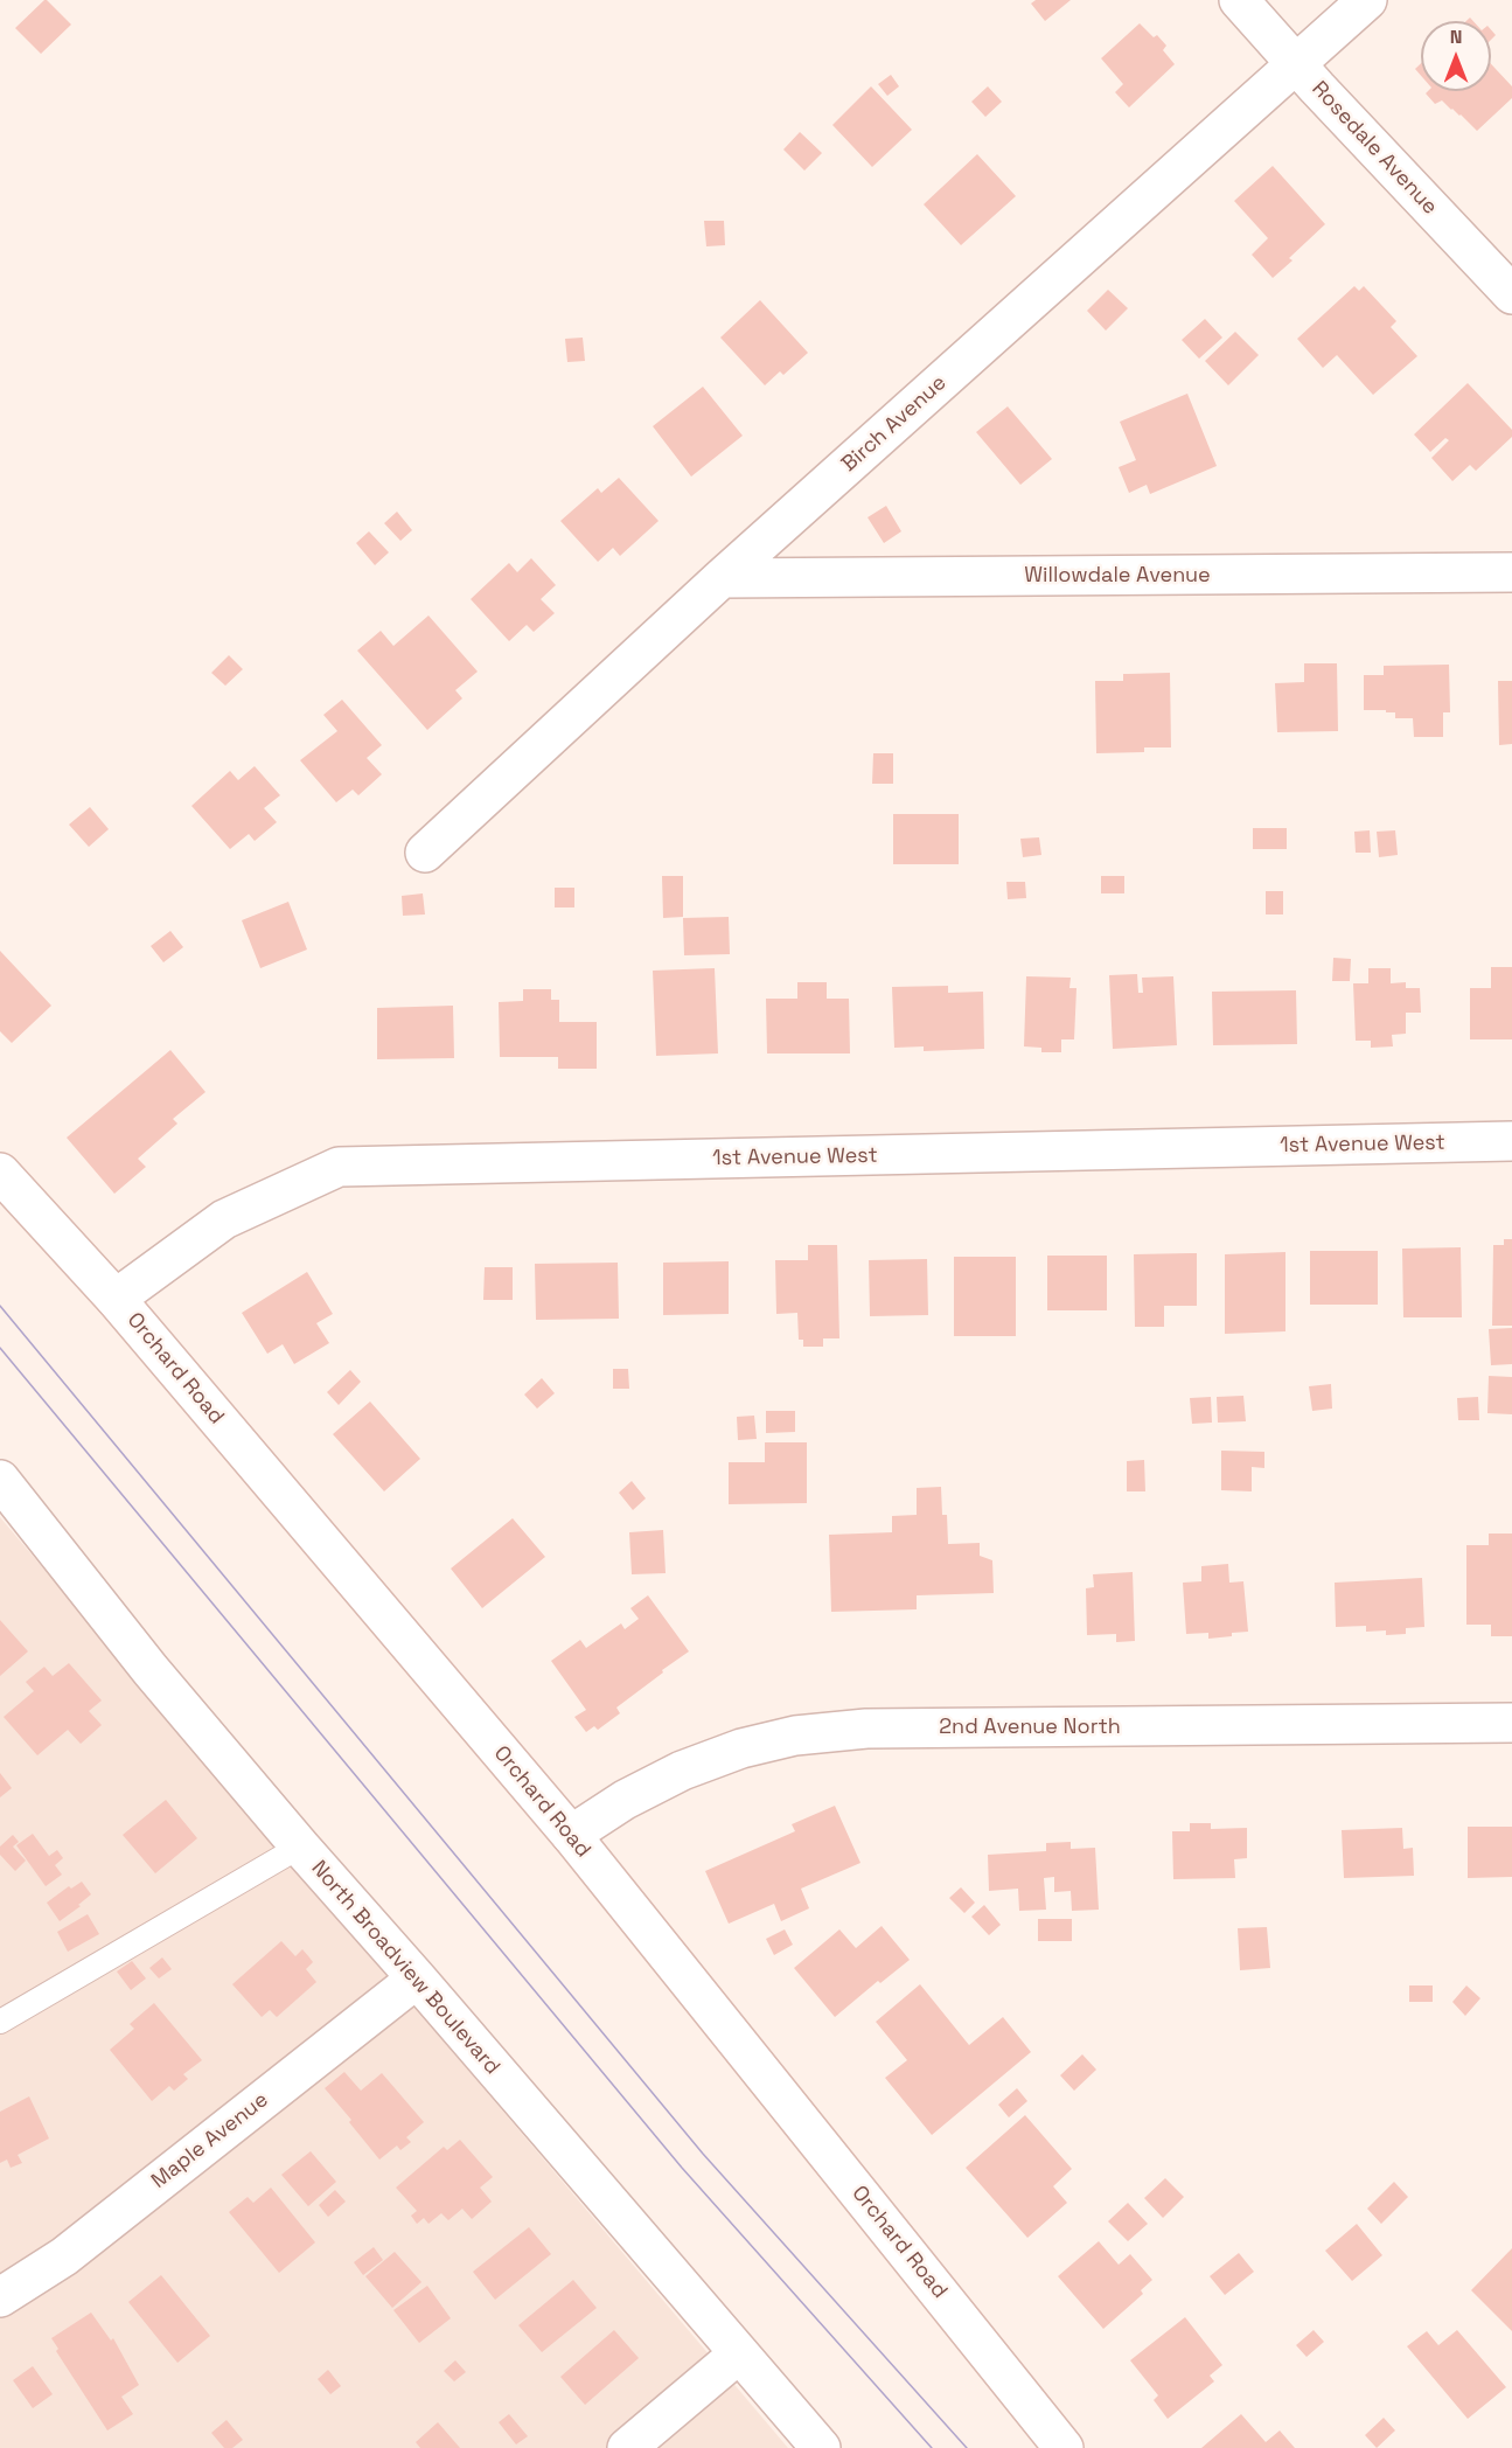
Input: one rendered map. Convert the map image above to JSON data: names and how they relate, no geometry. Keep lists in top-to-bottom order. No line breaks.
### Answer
{"streets":{"street":["Rosedale Avenue","Birch Avenue","Willowdale Avenue","1st Avenue West","Orchard Road","2nd Avenue North","North Broadview Boulevard","Maple Avenue"]},"crossings":[["Rosedale Avenue","Birch Avenue"],["Birch Avenue","Willowdale Avenue"],["1st Avenue West","Orchard Road"],["Orchard Road","2nd Avenue North"],["North Broadview Boulevard","Maple Avenue"]],"north":"top"}
